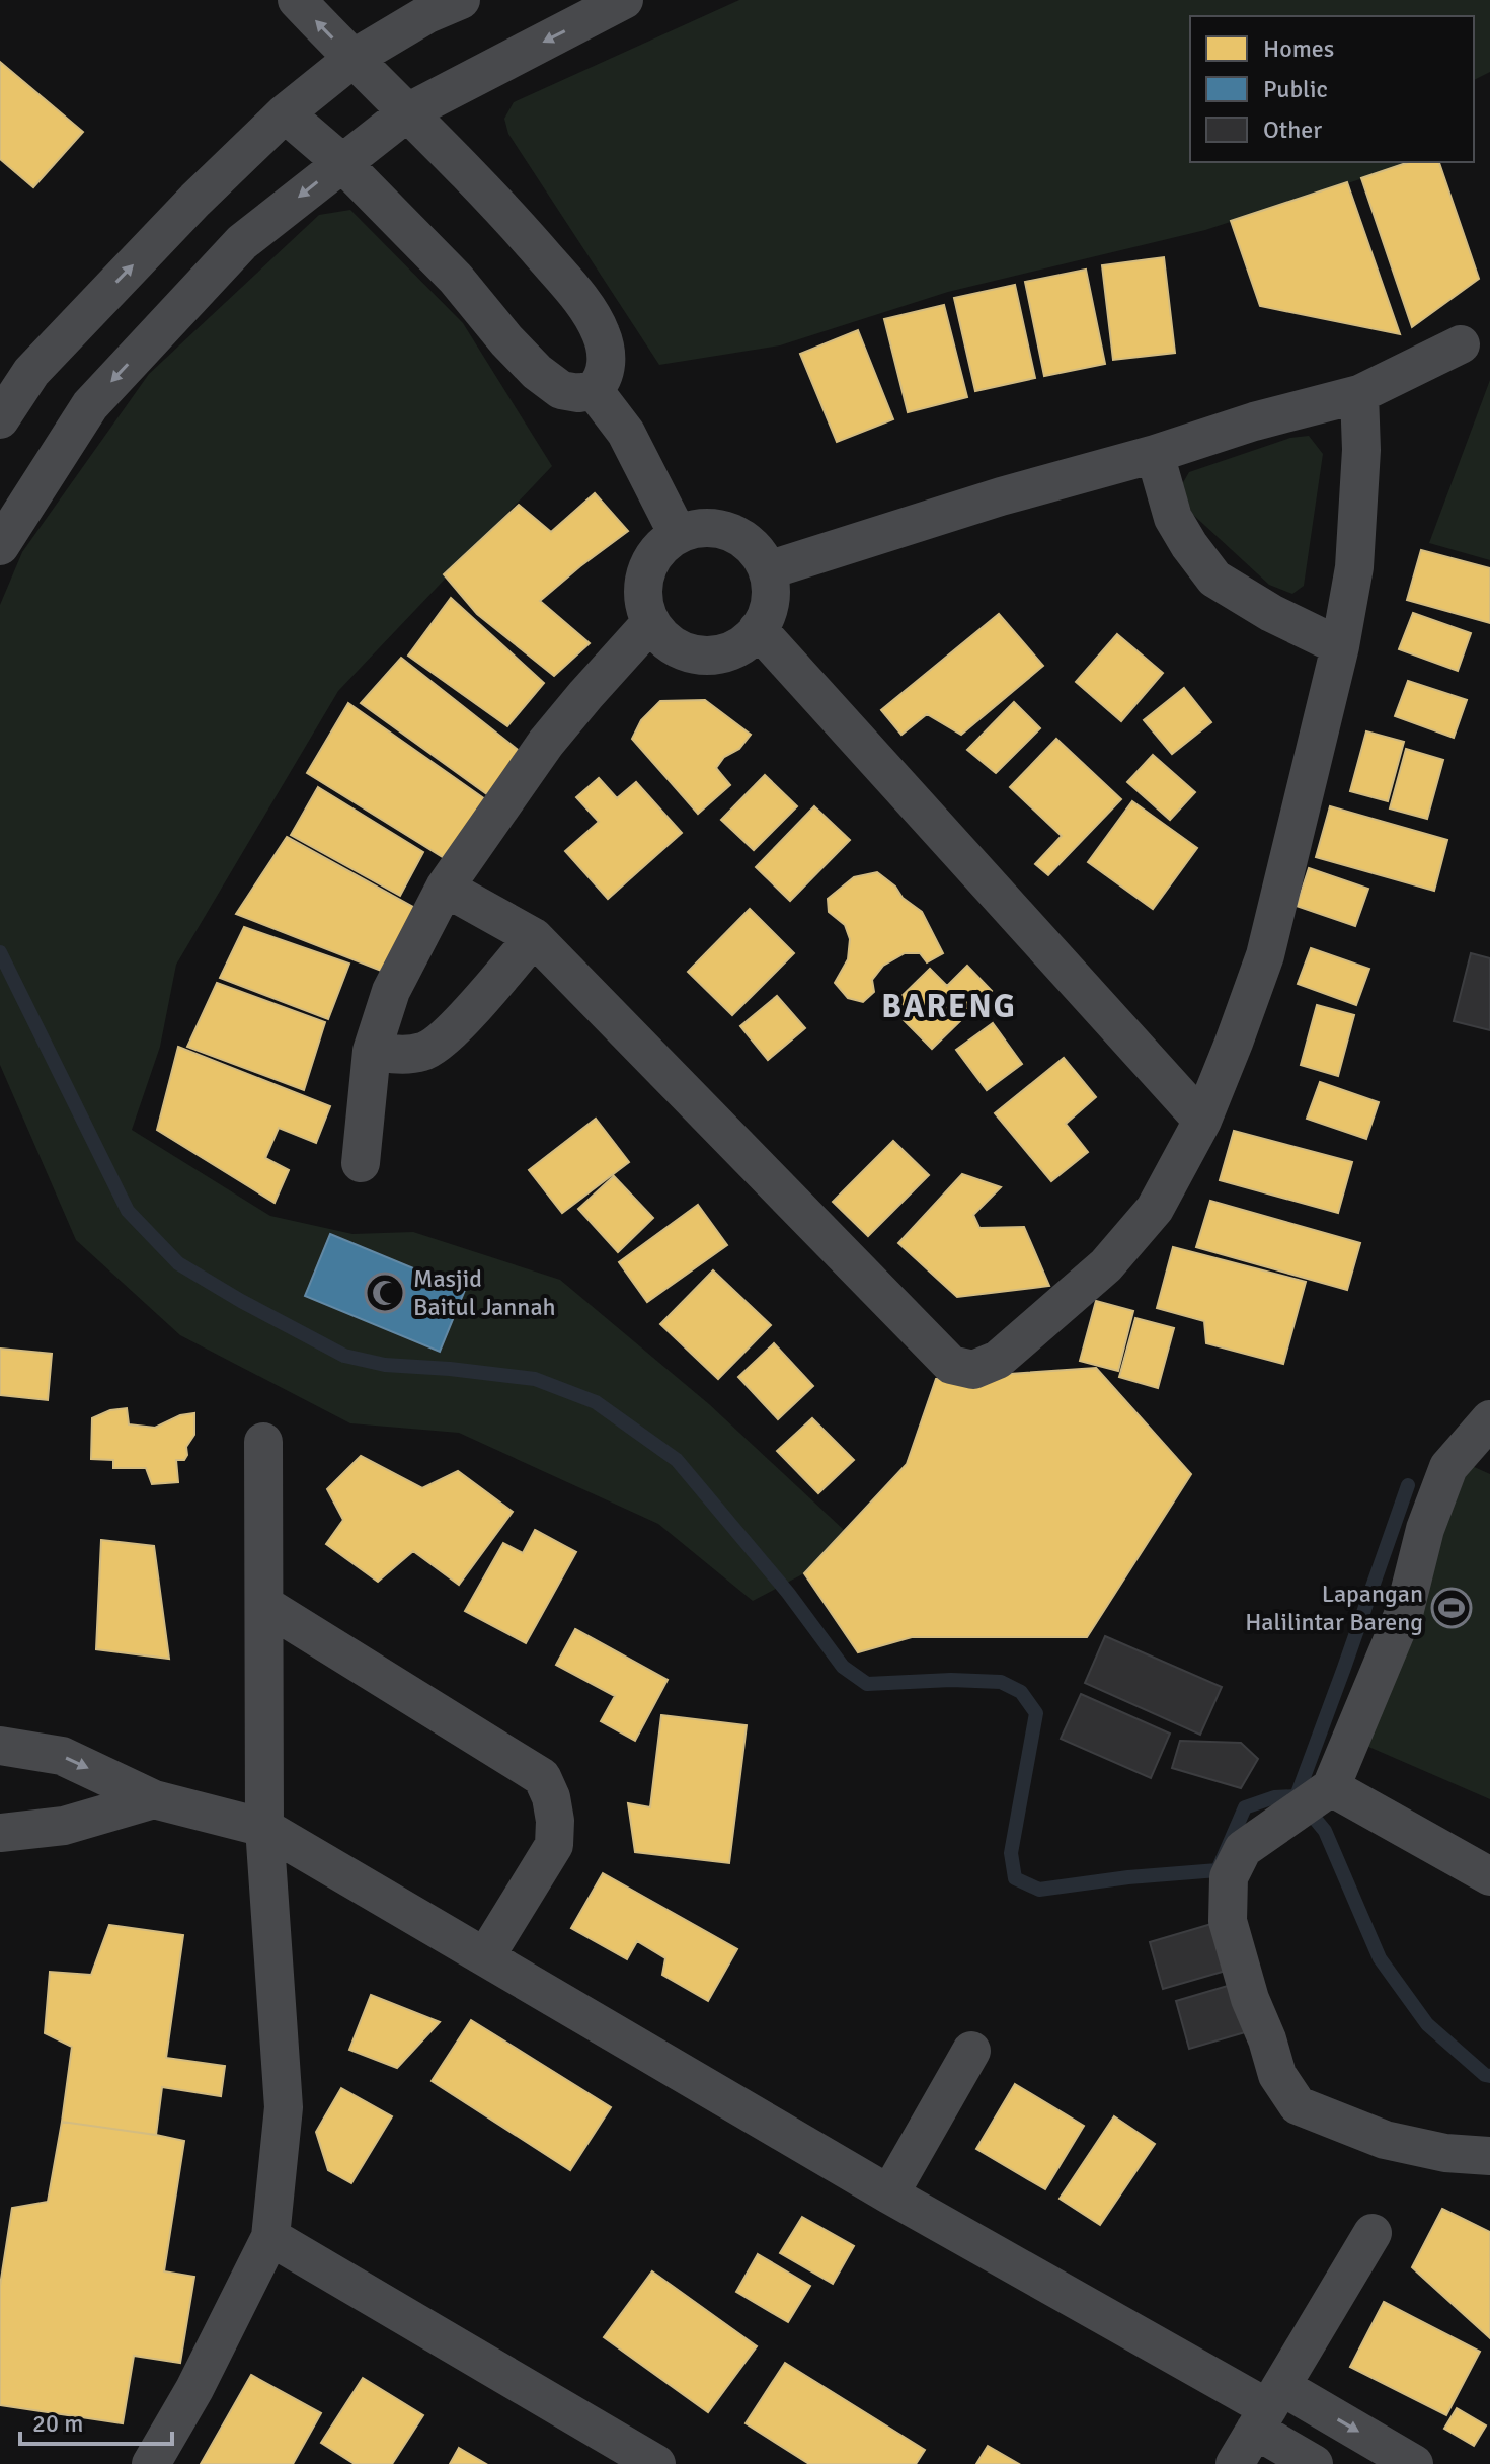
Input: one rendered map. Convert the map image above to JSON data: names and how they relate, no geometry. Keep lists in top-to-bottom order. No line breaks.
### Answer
{"districts":["BARENG"],"places":{"mosque":["Masjid Baitul Jannah"],"sports":["Lapangan Halilintar Bareng"]},"legend":["Homes","Public","Other"],"scale_bar":"20 m"}
